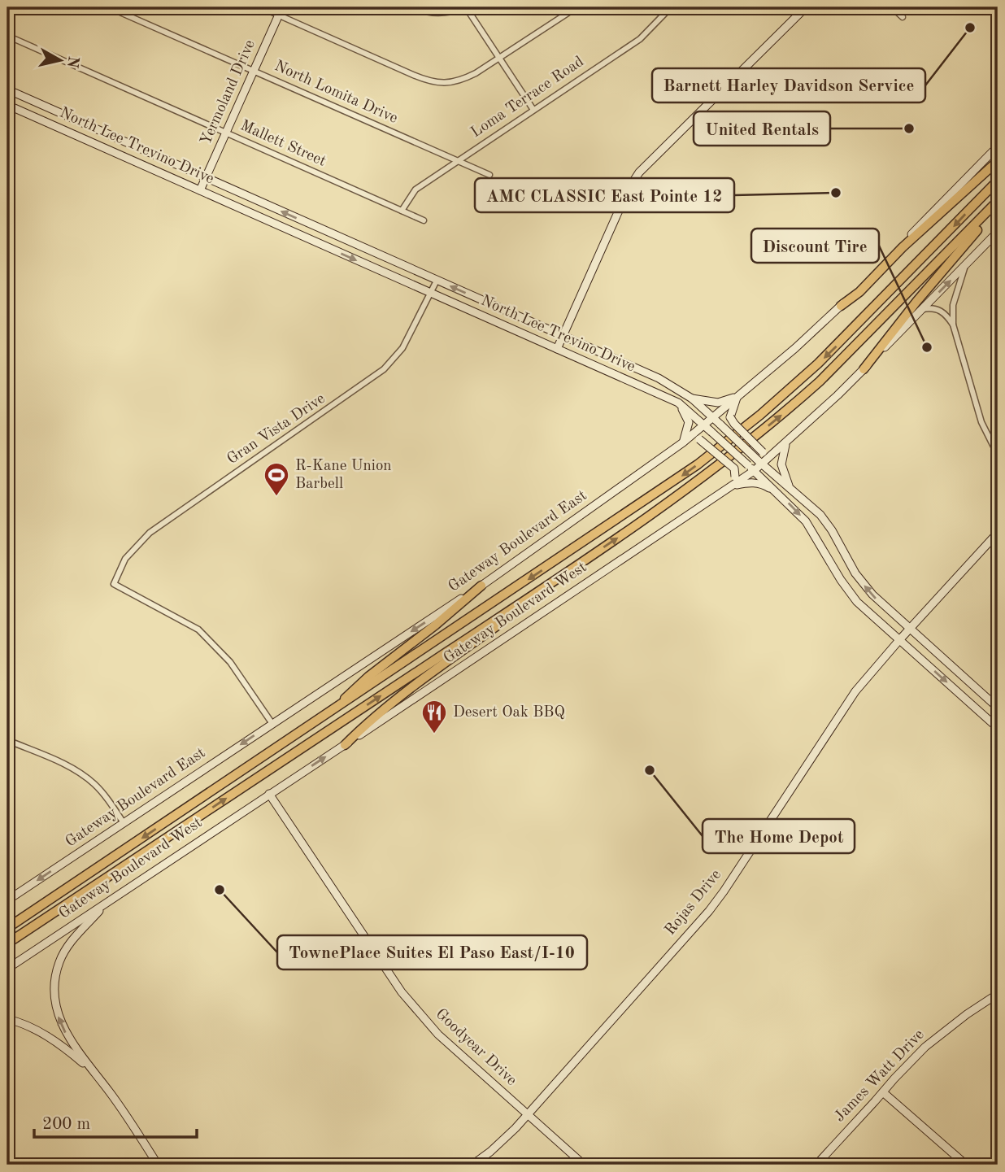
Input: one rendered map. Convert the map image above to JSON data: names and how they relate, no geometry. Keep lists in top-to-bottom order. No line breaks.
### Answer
{"streets":{"main road":["Yermoland Drive","North Lee Trevino Drive","Gateway Boulevard East","Gateway Boulevard West","Rojas Drive","Goodyear Drive","James Watt Drive"],"street":["North Lomita Drive","Loma Terrace Road","Mallett Street","Gran Vista Drive"]},"crossings":[["Yermoland Drive","North Lomita Drive"],["Yermoland Drive","Mallett Street"],["Yermoland Drive","North Lee Trevino Drive"],["North Lomita Drive","Loma Terrace Road"],["Loma Terrace Road","Mallett Street"],["North Lee Trevino Drive","Gran Vista Drive"],["North Lee Trevino Drive","Gateway Boulevard East"],["North Lee Trevino Drive","Gateway Boulevard West"],["North Lee Trevino Drive","Rojas Drive"],["Gran Vista Drive","Gateway Boulevard East"],["Gateway Boulevard West","Goodyear Drive"],["Rojas Drive","Goodyear Drive"]],"one_way":["Gateway Boulevard East"],"places":{"other":["Barnett Harley Davidson Service","United Rentals","AMC CLASSIC East Pointe 12","Discount Tire","The Home Depot","TownePlace Suites El Paso East/I-10"],"sports":["R-Kane Union Barbell"],"restaurant":["Desert Oak BBQ"]},"scale_bar":"200 m","north":"right"}
